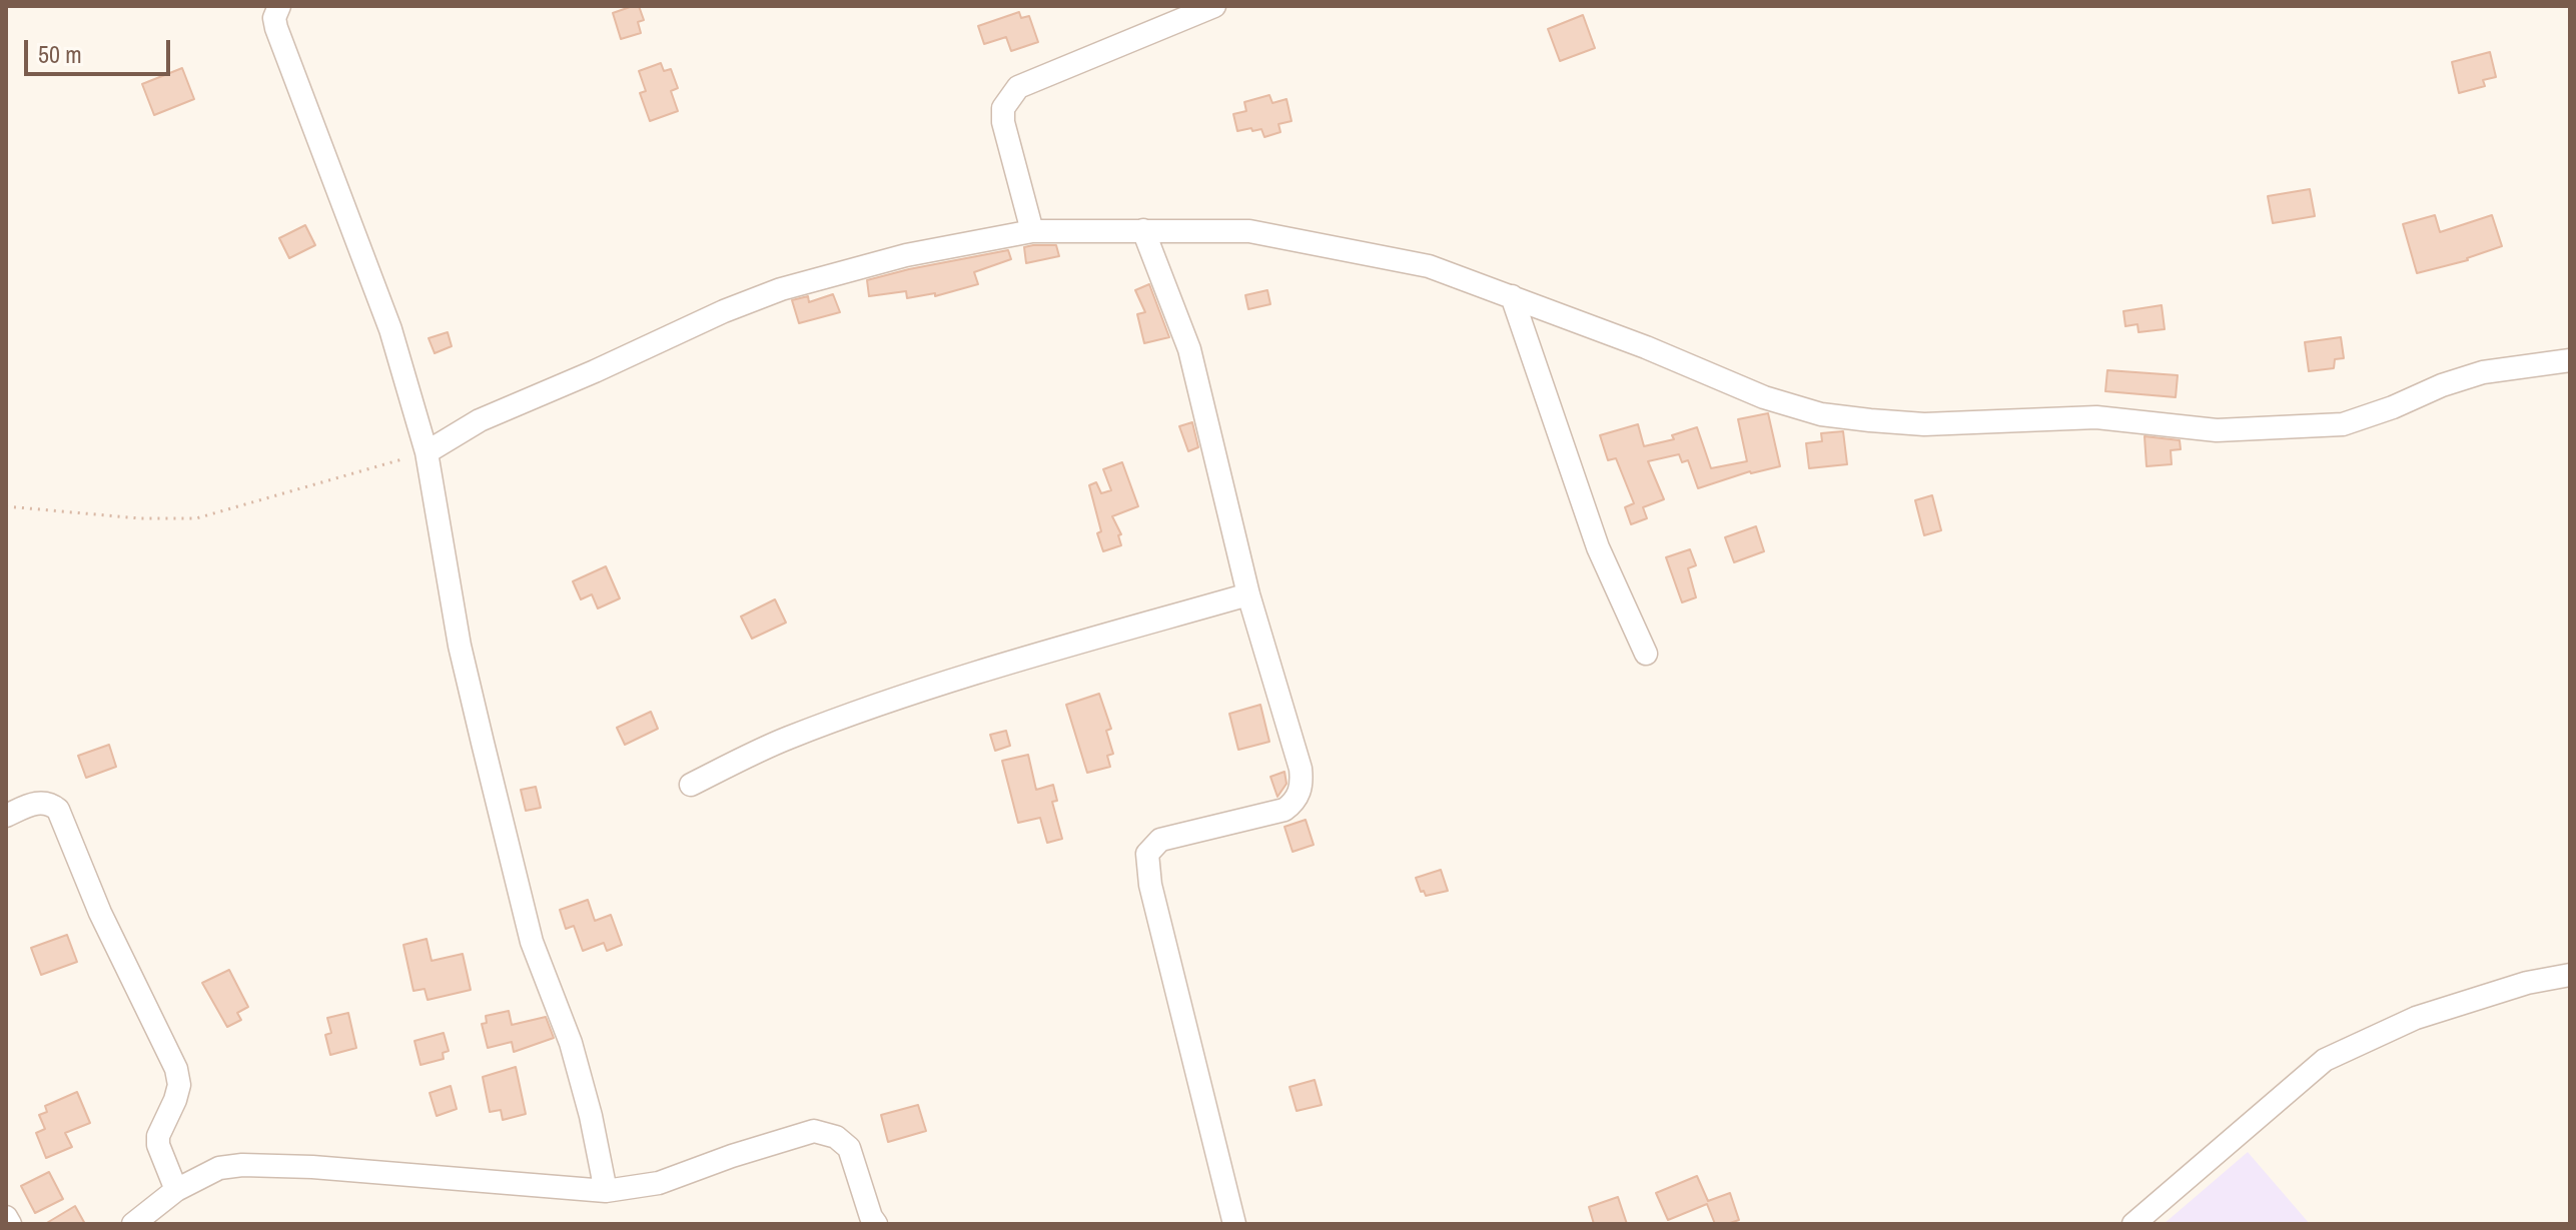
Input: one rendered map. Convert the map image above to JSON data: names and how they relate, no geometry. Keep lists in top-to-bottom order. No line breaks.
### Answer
{"scale_bar":"50 m"}
